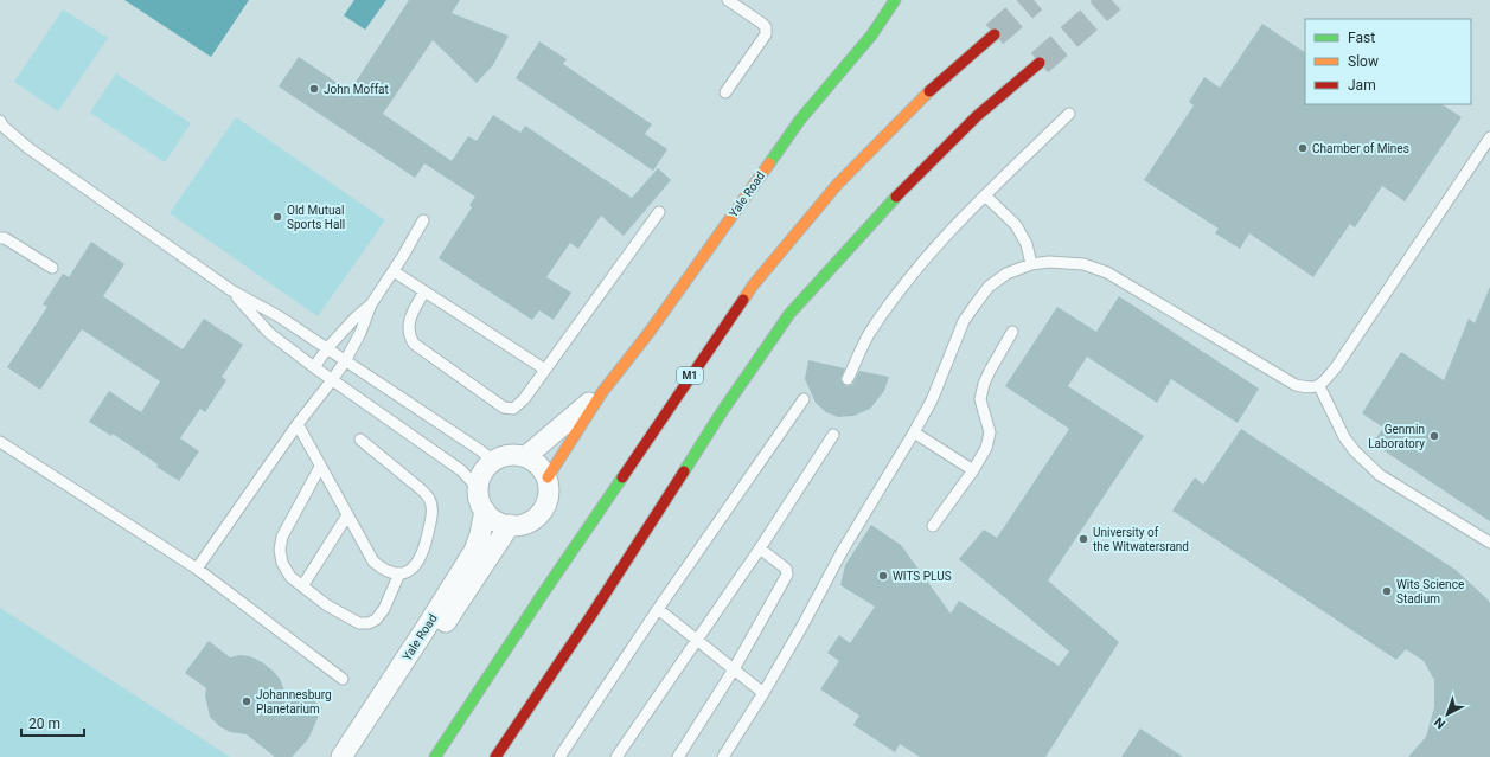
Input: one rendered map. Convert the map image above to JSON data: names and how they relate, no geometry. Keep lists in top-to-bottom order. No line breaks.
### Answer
{"streets":{"main road":["Yale Road","M1"]},"places":["John Moffat","Chamber of Mines","Old Mutual Sports Hall","Genmin Laboratory","University of the Witwatersrand","WITS PLUS","Wits Science Stadium","Johannesburg Planetarium"],"legend":["Fast","Slow","Jam"],"scale_bar":"20 m","north":"bottom left"}
